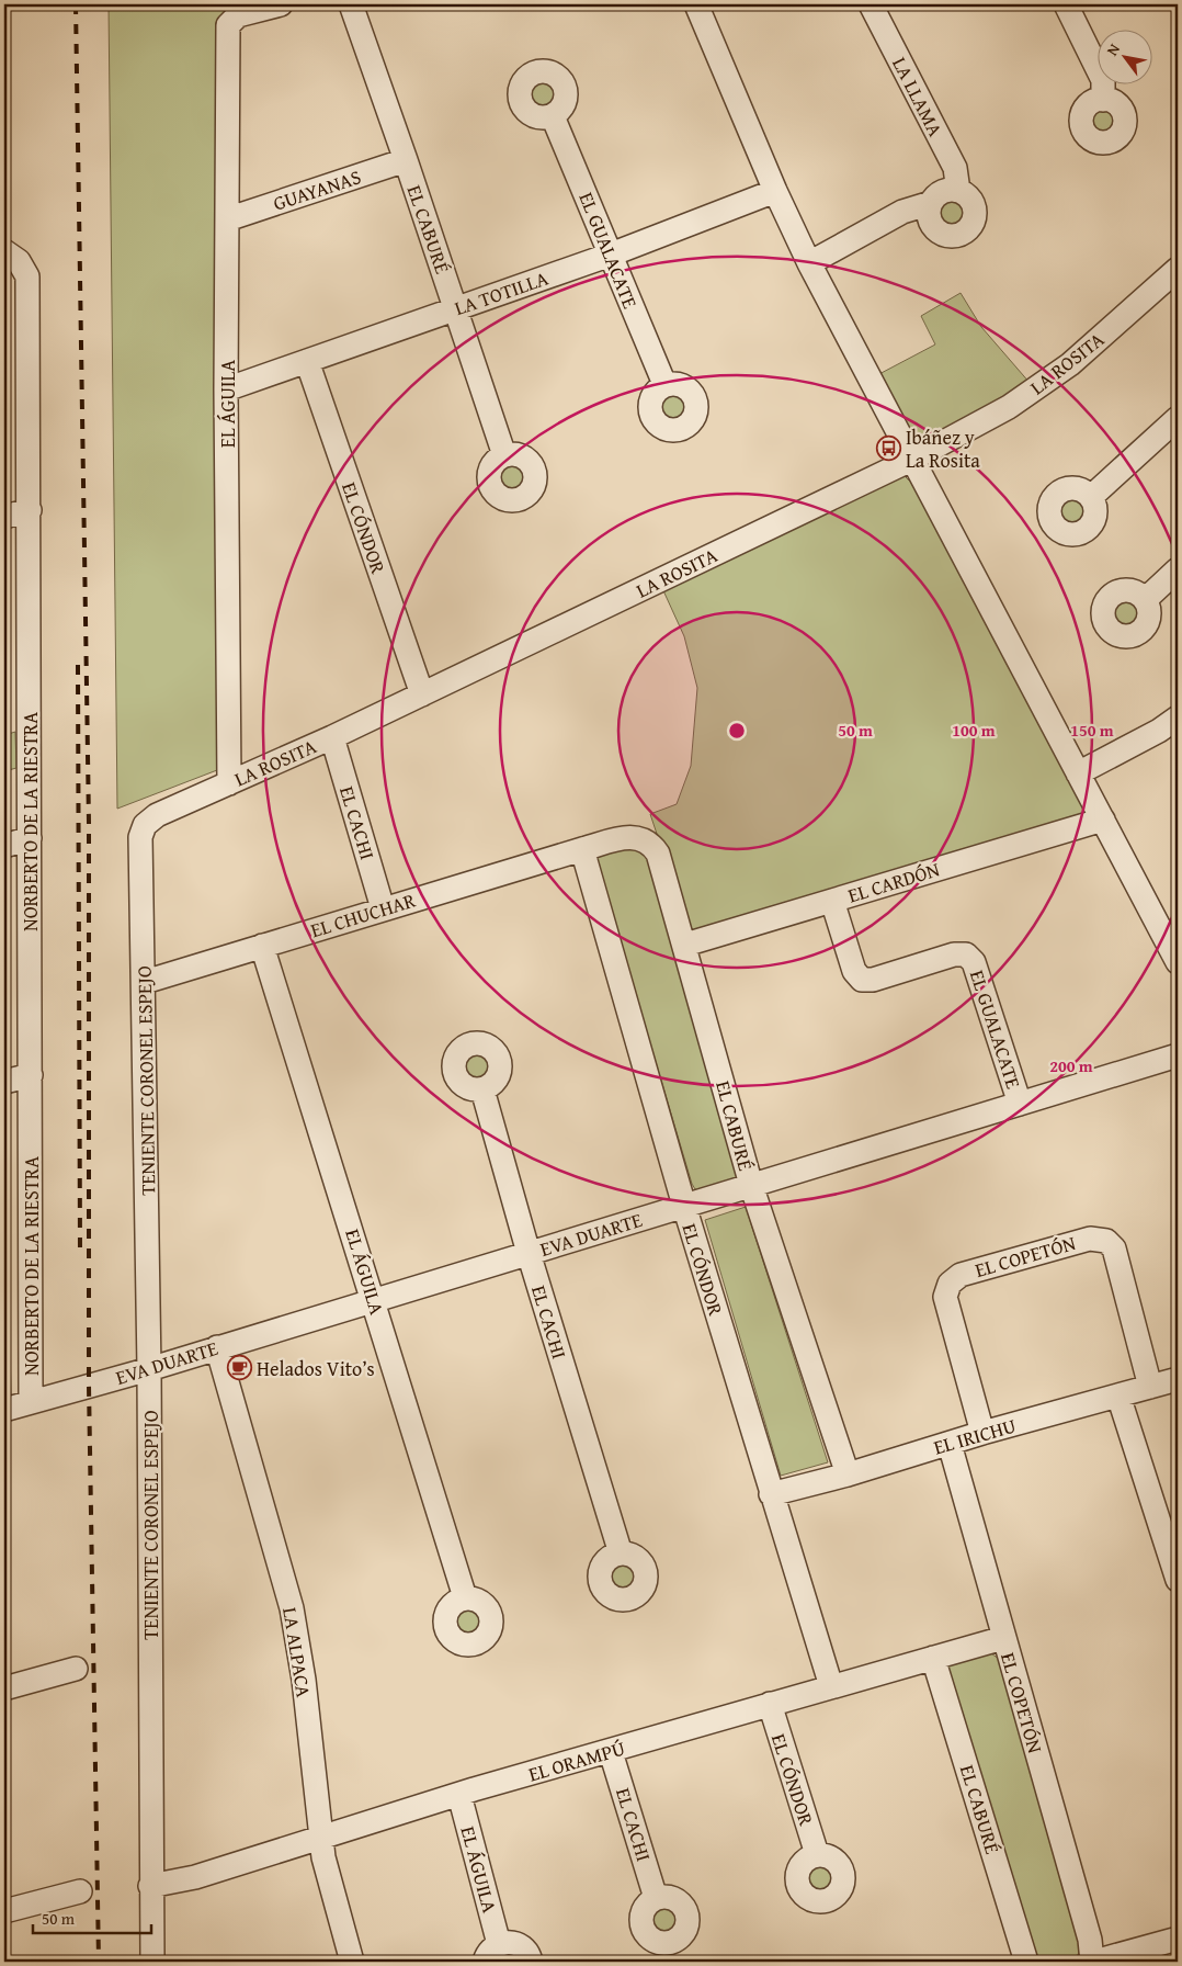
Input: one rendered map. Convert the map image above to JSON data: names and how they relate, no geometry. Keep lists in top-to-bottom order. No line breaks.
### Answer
{"streets":{"street":["LA LLAMA","GUAYANAS","EL CABURÉ","EL GUALACATE","LA TOTILLA","LA ROSITA","EL ÁGUILA","EL CÓNDOR","NORBERTO DE LA RIESTRA","EL CACHI","EL CARDÓN","EL CHUCHAR","TENIENTE CORONEL ESPEJO","EVA DUARTE","EL COPETÓN","EL IRICHU","LA ALPACA","EL ORAMPÚ"]},"crossings":[["GUAYANAS","EL CABURÉ"],["GUAYANAS","EL ÁGUILA"],["EL CABURÉ","LA TOTILLA"],["EL CABURÉ","EL CÓNDOR"],["EL CABURÉ","EL CARDÓN"],["EL CABURÉ","EL CHUCHAR"],["EL CABURÉ","EVA DUARTE"],["EL CABURÉ","EL IRICHU"],["EL CABURÉ","EL ORAMPÚ"],["EL GUALACATE","LA TOTILLA"],["EL GUALACATE","EL CARDÓN"],["EL GUALACATE","EVA DUARTE"],["LA TOTILLA","EL ÁGUILA"],["LA TOTILLA","EL CÓNDOR"],["LA ROSITA","EL ÁGUILA"],["LA ROSITA","EL CÓNDOR"],["LA ROSITA","EL CACHI"],["LA ROSITA","TENIENTE CORONEL ESPEJO"],["EL ÁGUILA","EL CHUCHAR"],["EL ÁGUILA","EVA DUARTE"],["EL ÁGUILA","EL ORAMPÚ"],["EL CÓNDOR","EL CHUCHAR"],["EL CÓNDOR","EVA DUARTE"],["EL CÓNDOR","EL IRICHU"],["EL CÓNDOR","EL ORAMPÚ"],["NORBERTO DE LA RIESTRA","EVA DUARTE"],["EL CACHI","EL CHUCHAR"],["EL CACHI","EVA DUARTE"],["EL CACHI","EL ORAMPÚ"],["EL CHUCHAR","TENIENTE CORONEL ESPEJO"],["TENIENTE CORONEL ESPEJO","EVA DUARTE"],["TENIENTE CORONEL ESPEJO","EL ORAMPÚ"],["EVA DUARTE","LA ALPACA"],["EL COPETÓN","EL IRICHU"],["EL COPETÓN","EL ORAMPÚ"],["LA ALPACA","EL ORAMPÚ"]],"places":{"bus stop":["Ibáñez y La Rosita"],"cafe":["Helados Vito’s"]},"scale_bar":"50 m","north":"top left","rings":["50 m","100 m","150 m","200 m"]}
